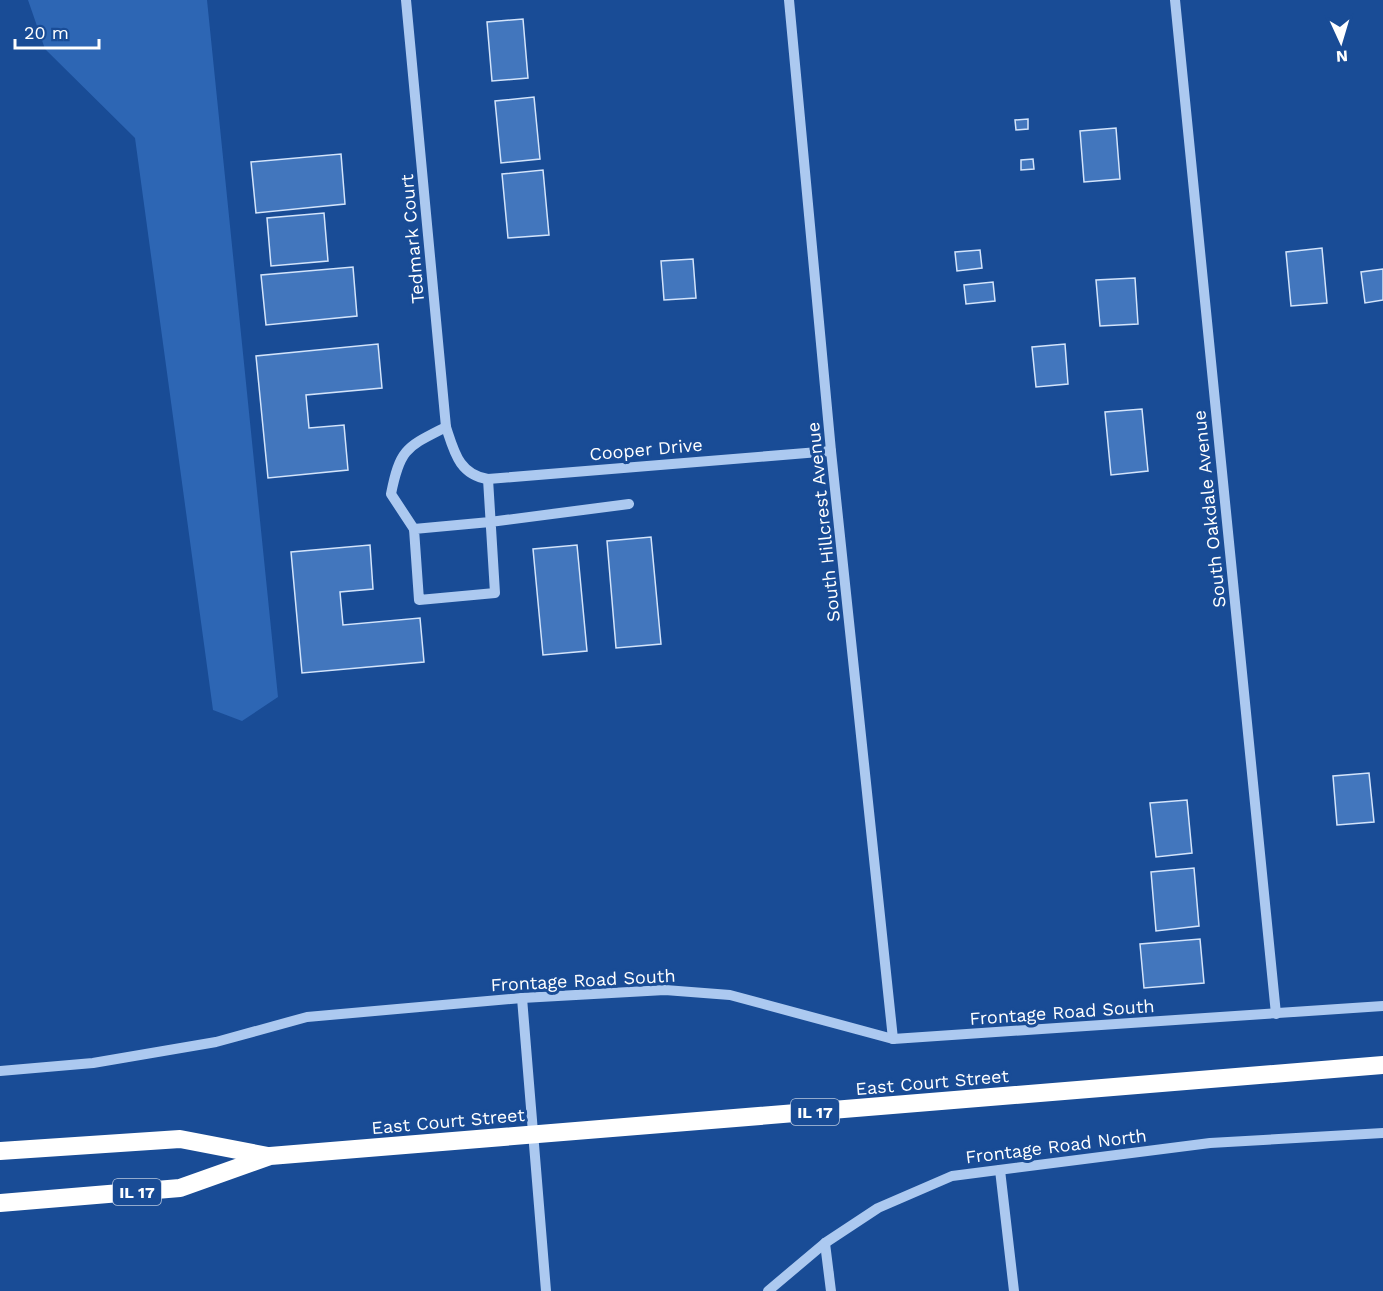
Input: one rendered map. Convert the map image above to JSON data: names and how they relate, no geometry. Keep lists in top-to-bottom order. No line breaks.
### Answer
{"streets":{"highway":["East Court Street","IL 17"],"street":["Tedmark Court","Cooper Drive","South Oakdale Avenue","South Hillcrest Avenue","Frontage Road South","Frontage Road North"]},"crossings":[["Tedmark Court","Cooper Drive"],["Cooper Drive","South Hillcrest Avenue"],["South Oakdale Avenue","Frontage Road South"],["South Hillcrest Avenue","Frontage Road South"],["East Court Street","IL 17"]],"scale_bar":"20 m","north":"bottom"}
